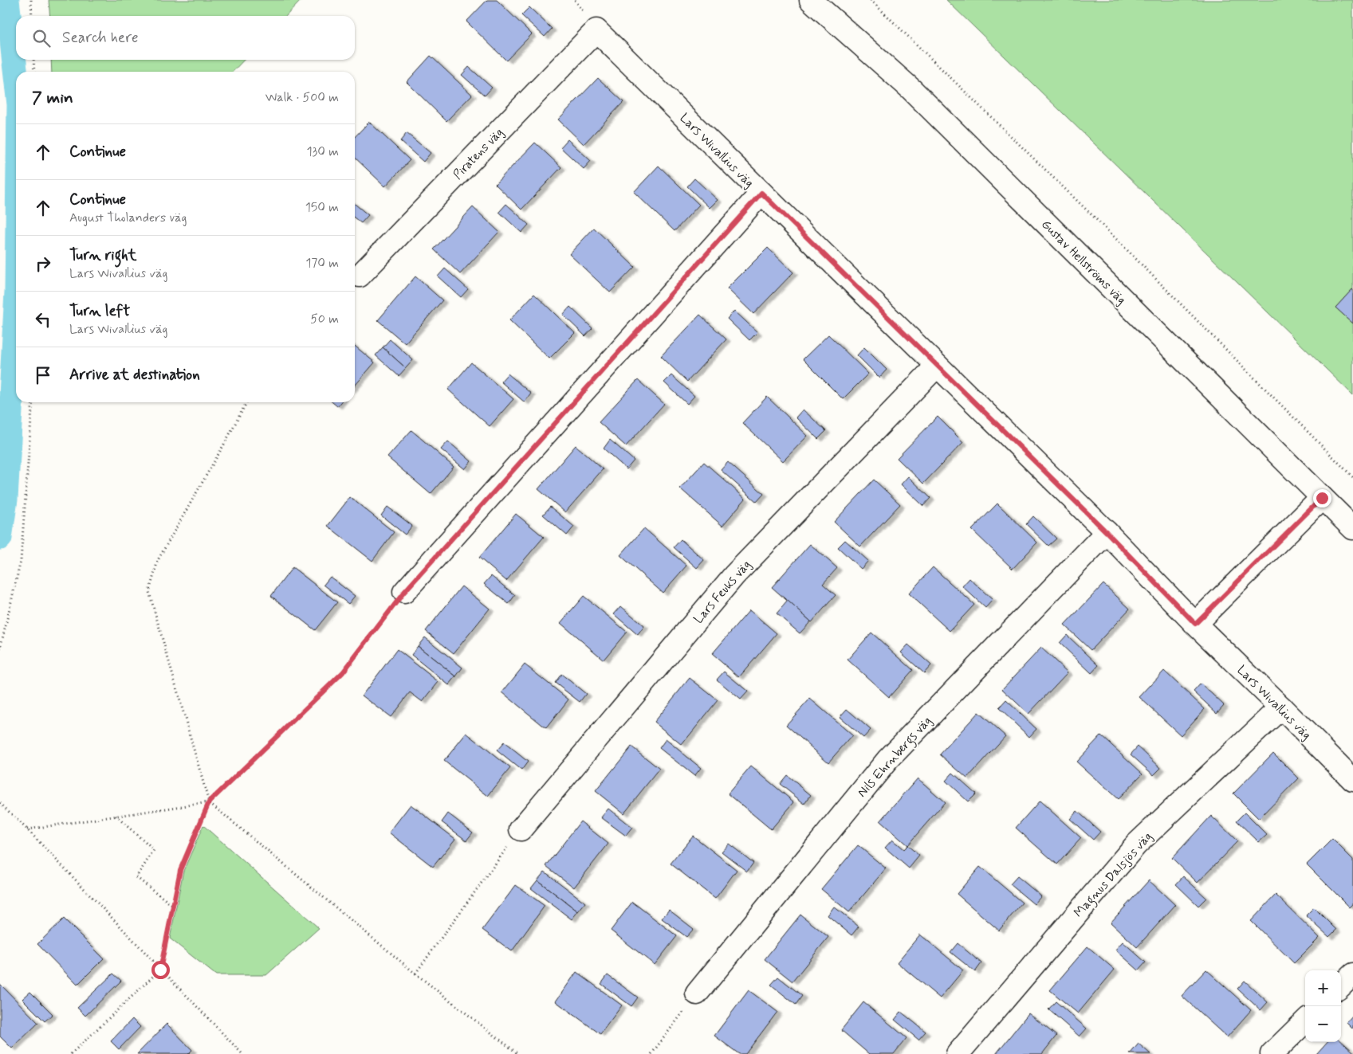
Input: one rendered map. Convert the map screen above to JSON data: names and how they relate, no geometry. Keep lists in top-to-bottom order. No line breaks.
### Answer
{"streets":{"street":["Lars Wivallius väg","Piratens väg","Gustav Hellströms väg","Lars Feuks väg","Nils Ehrnbergs väg","Magnus Dalsjös väg"]},"crossings":[["Lars Wivallius väg","Piratens väg"],["Lars Wivallius väg","Lars Feuks väg"],["Lars Wivallius väg","Nils Ehrnbergs väg"],["Lars Wivallius väg","Magnus Dalsjös väg"]],"page":{"search":"Search here","heading":["7 min","Walk · 500 m"],"list":[["Continue","130 m"],["Continue","August Tholanders väg","150 m"],["Turn right","Lars Wivallius väg","170 m"],["Turn left","Lars Wivallius väg","50 m"],"Arrive at destination"],"map_buttons":["+","−"]}}
